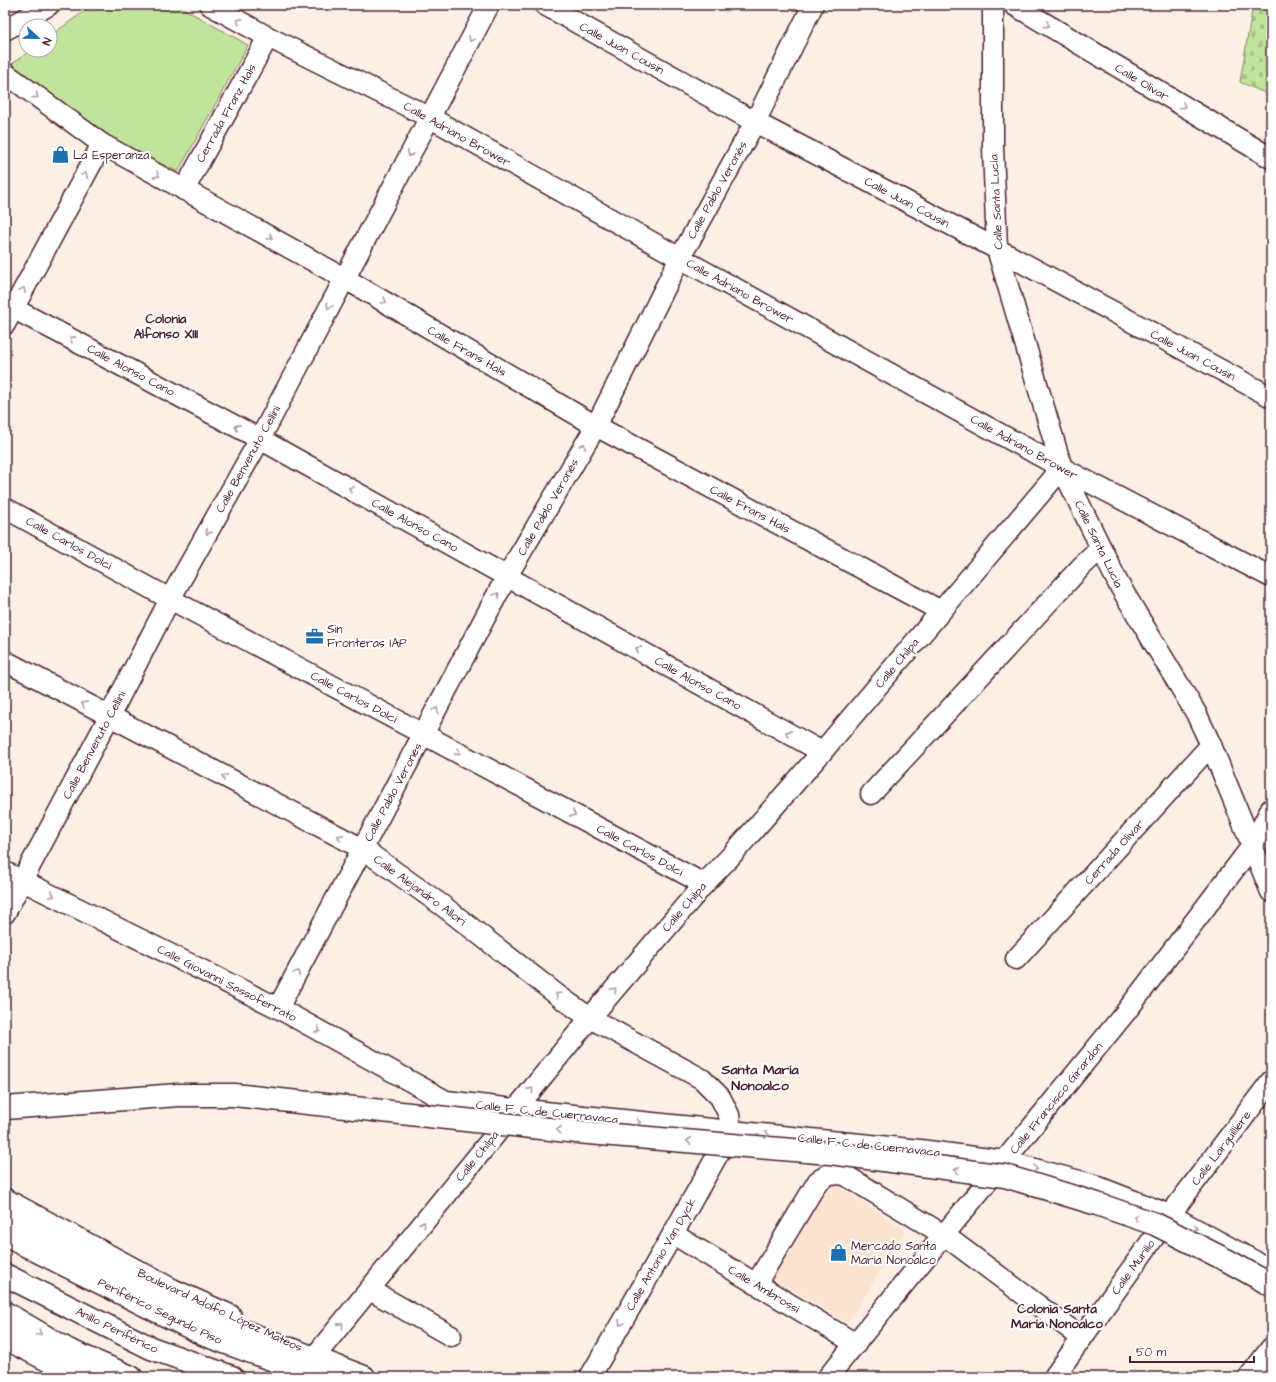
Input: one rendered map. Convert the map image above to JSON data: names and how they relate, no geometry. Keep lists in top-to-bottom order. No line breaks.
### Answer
{"streets":{"main road":["Boulevard Adolfo López Mateos","Periférico Segundo Piso","Anillo Periférico"],"street":["Calle Juan Cousin","Calle Olivar","Cerrada Franz Hals","Calle Adriano Brower","Calle Pablo Veronés","Calle Santa Lucía","Calle Frans Hals","Calle Alonso Cano","Calle Benvenuto Cellini","Calle Carlos Dolci","Calle Chilpa","Cerrada Olivar","Calle Alejandro Allori","Calle Giovanni Sassoferrato","Calle Francisco Girardon","Calle F. C. de Cuernavaca","Calle Larguilliere","Calle Antonio Van Dyck","Calle Murillo","Calle Ambrossi"]},"crossings":[["Calle Juan Cousin","Calle Pablo Veronés"],["Calle Juan Cousin","Calle Santa Lucía"],["Cerrada Franz Hals","Calle Adriano Brower"],["Cerrada Franz Hals","Calle Frans Hals"],["Calle Adriano Brower","Calle Pablo Veronés"],["Calle Adriano Brower","Calle Santa Lucía"],["Calle Adriano Brower","Calle Benvenuto Cellini"],["Calle Adriano Brower","Calle Chilpa"],["Calle Pablo Veronés","Calle Frans Hals"],["Calle Pablo Veronés","Calle Alonso Cano"],["Calle Pablo Veronés","Calle Carlos Dolci"],["Calle Pablo Veronés","Calle Alejandro Allori"],["Calle Pablo Veronés","Calle Giovanni Sassoferrato"],["Calle Santa Lucía","Calle Chilpa"],["Calle Santa Lucía","Cerrada Olivar"],["Calle Santa Lucía","Calle Francisco Girardon"],["Calle Frans Hals","Calle Benvenuto Cellini"],["Calle Frans Hals","Calle Chilpa"],["Calle Alonso Cano","Calle Benvenuto Cellini"],["Calle Alonso Cano","Calle Chilpa"],["Calle Benvenuto Cellini","Calle Carlos Dolci"],["Calle Benvenuto Cellini","Calle Alejandro Allori"],["Calle Benvenuto Cellini","Calle Giovanni Sassoferrato"],["Calle Carlos Dolci","Calle Chilpa"],["Calle Chilpa","Calle Alejandro Allori"],["Calle Chilpa","Calle F. C. de Cuernavaca"],["Calle Chilpa","Boulevard Adolfo López Mateos"],["Calle Alejandro Allori","Calle F. C. de Cuernavaca"],["Calle Alejandro Allori","Calle Antonio Van Dyck"],["Calle Giovanni Sassoferrato","Calle F. C. de Cuernavaca"],["Calle Francisco Girardon","Calle F. C. de Cuernavaca"],["Calle Francisco Girardon","Calle Ambrossi"],["Calle F. C. de Cuernavaca","Calle Larguilliere"],["Calle F. C. de Cuernavaca","Calle Antonio Van Dyck"],["Calle F. C. de Cuernavaca","Calle Murillo"],["Calle Larguilliere","Calle Murillo"],["Calle Antonio Van Dyck","Calle Ambrossi"]],"one_way":["Calle Olivar","Calle Pablo Veronés","Calle Frans Hals","Calle Alonso Cano","Calle Benvenuto Cellini","Calle Carlos Dolci","Calle Chilpa","Calle Alejandro Allori","Calle Giovanni Sassoferrato","Calle F. C. de Cuernavaca","Calle Antonio Van Dyck"],"districts":["Colonia Alfonso XIII","Santa María Nonoalco","Colonia Santa María Nonoalco"],"places":{"shop":["La Esperanza","Mercado Santa María Nonoalco"],"office":["Sin Fronteras IAP"]},"scale_bar":"50 m","north":"right"}
